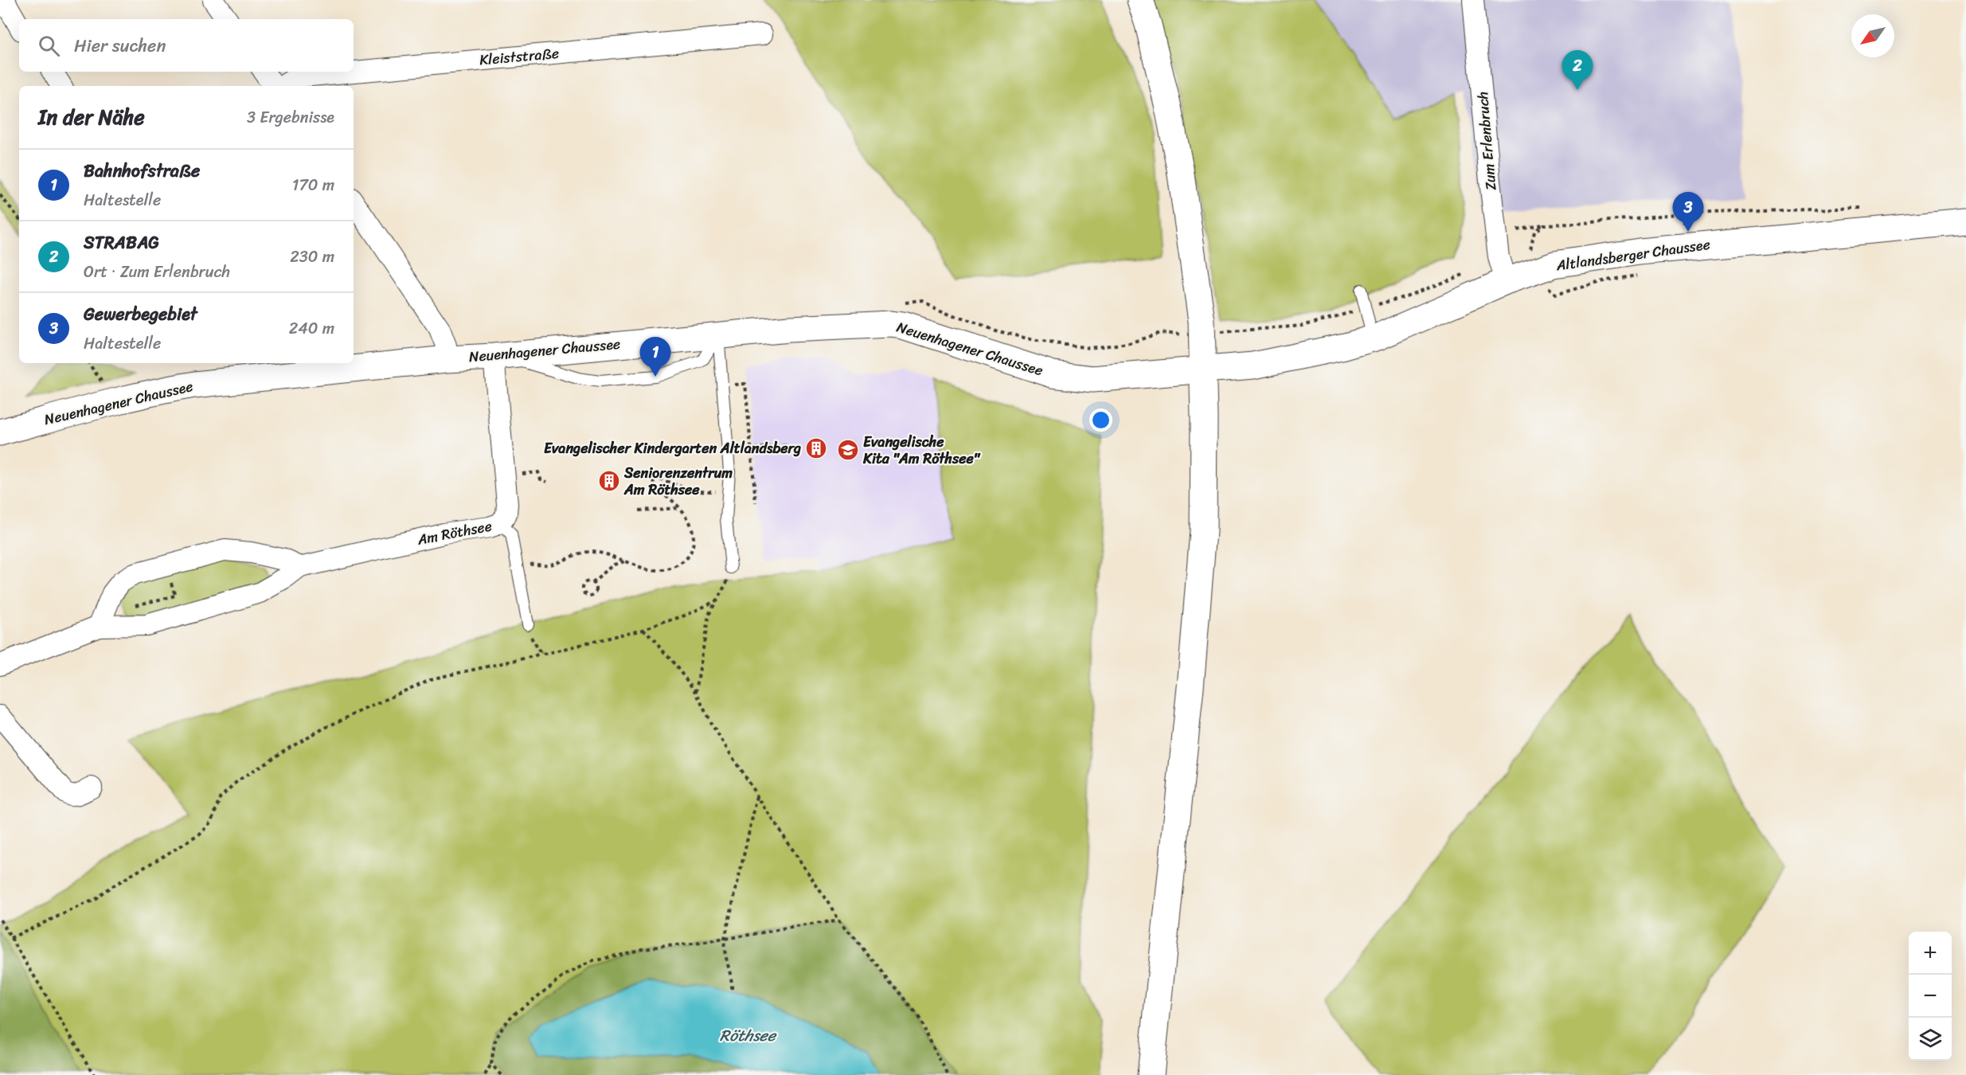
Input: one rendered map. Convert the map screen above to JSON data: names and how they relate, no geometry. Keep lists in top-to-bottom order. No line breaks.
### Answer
{"streets":{"street":["Kleiststraße","Zum Erlenbruch","Altlandsberger Chaussee","Neuenhagener Chaussee","Am Röthsee"]},"crossings":[["Zum Erlenbruch","Altlandsberger Chaussee"],["Altlandsberger Chaussee","Neuenhagener Chaussee"],["Neuenhagener Chaussee","Am Röthsee"]],"water":["Röthsee"],"places":{"building":["Evangelischer Kindergarten Altlandsberg","Seniorenzentrum Am Röthsee"],"school or university":["Evangelische Kita \"Am Röthsee\""]},"north":"bottom left","page":{"search":"Hier suchen","pins":["2","3","1"],"heading":["In der Nähe","3 Ergebnisse"],"list":[{"mark":"1","name":"Bahnhofstraße","note":"Haltestelle","value":"170 m"},{"mark":"2","name":"STRABAG","note":"Ort · Zum Erlenbruch","value":"230 m"},{"mark":"3","name":"Gewerbegebiet","note":"Haltestelle","value":"240 m"}],"map_buttons":["+","−"]}}
